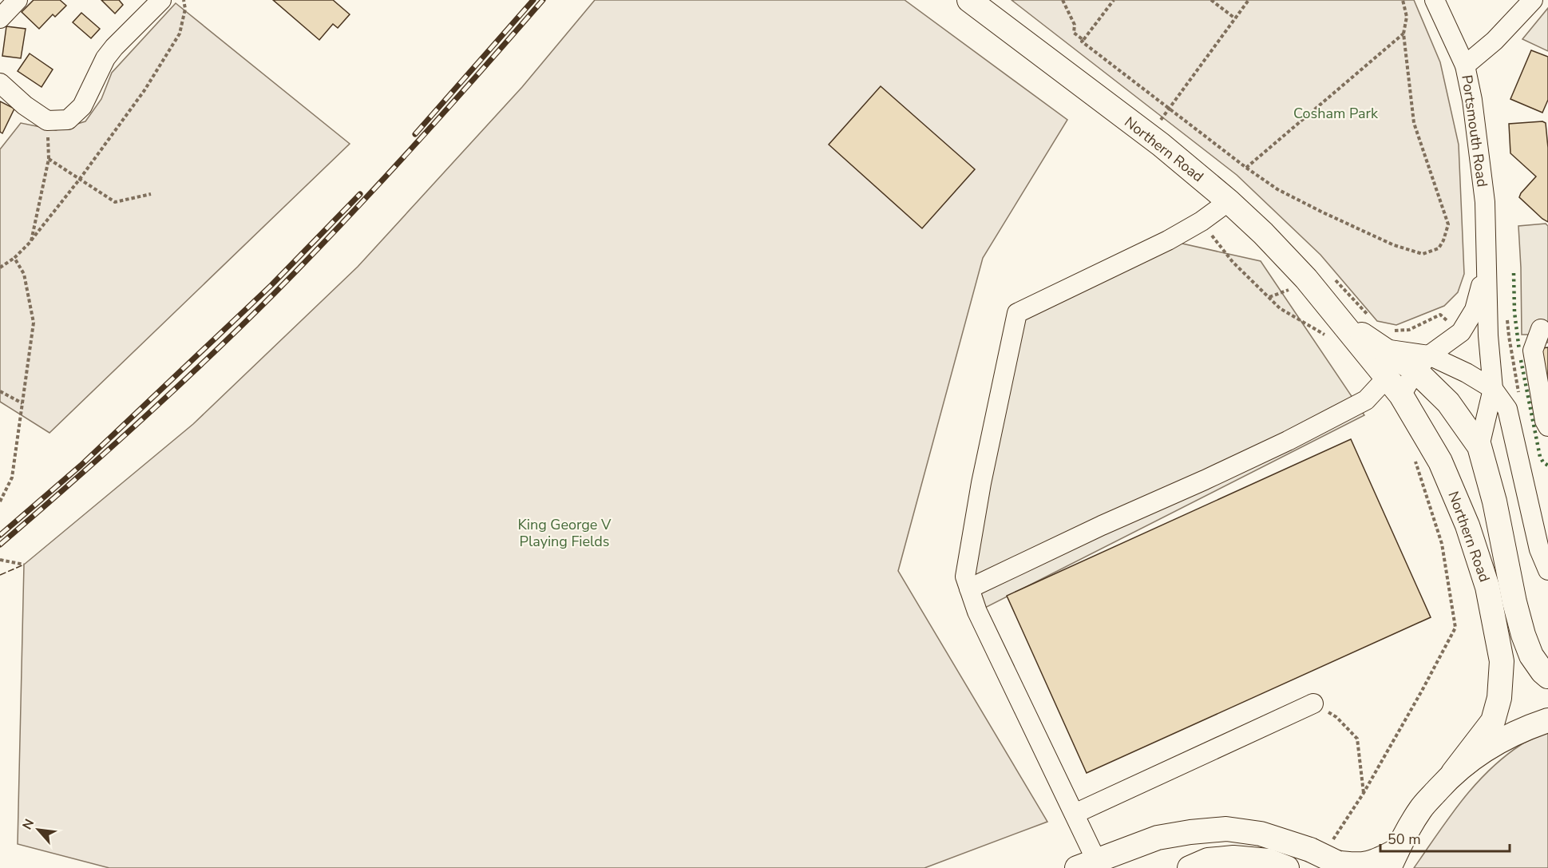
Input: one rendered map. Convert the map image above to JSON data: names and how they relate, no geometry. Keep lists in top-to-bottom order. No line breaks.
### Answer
{"streets":{"main road":["Northern Road"],"street":["Portsmouth Road"]},"crossings":[["Portsmouth Road","Northern Road"]],"parks":["Cosham Park","King George V Playing Fields"],"scale_bar":"50 m","north":"top left"}
